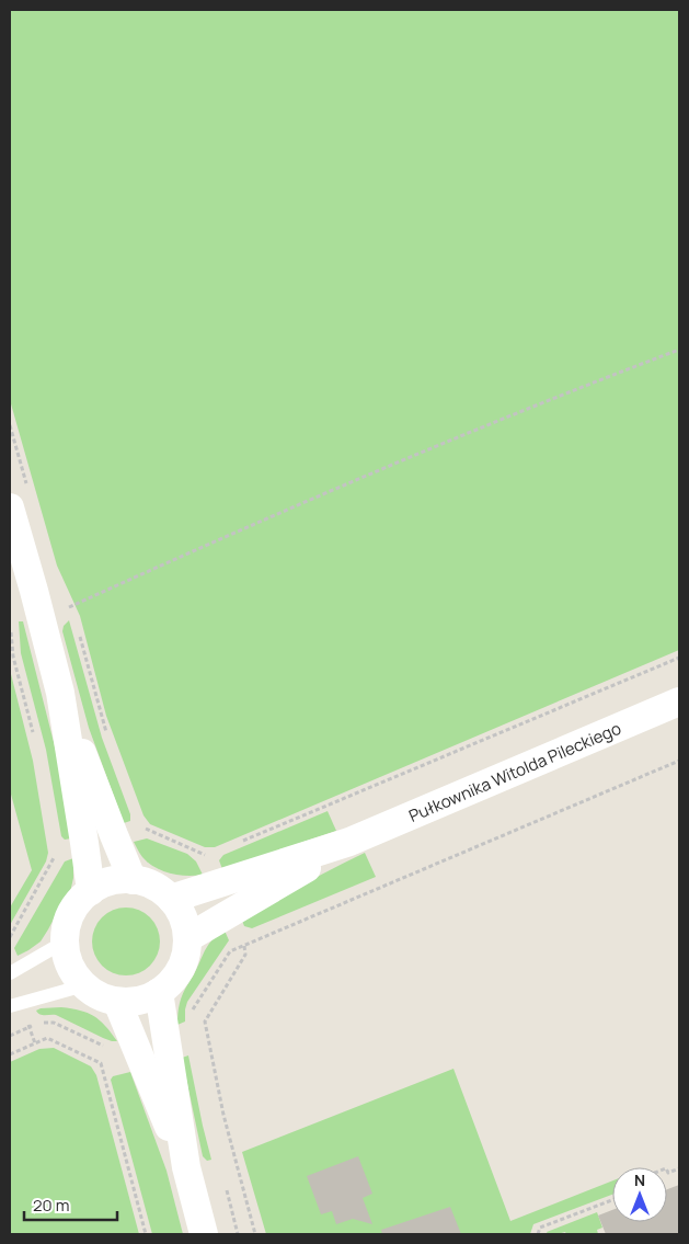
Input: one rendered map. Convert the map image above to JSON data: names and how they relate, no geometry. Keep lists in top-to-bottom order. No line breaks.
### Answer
{"streets":{"street":["Pułkownika Witolda Pileckiego"]},"scale_bar":"20 m","north":"top"}
